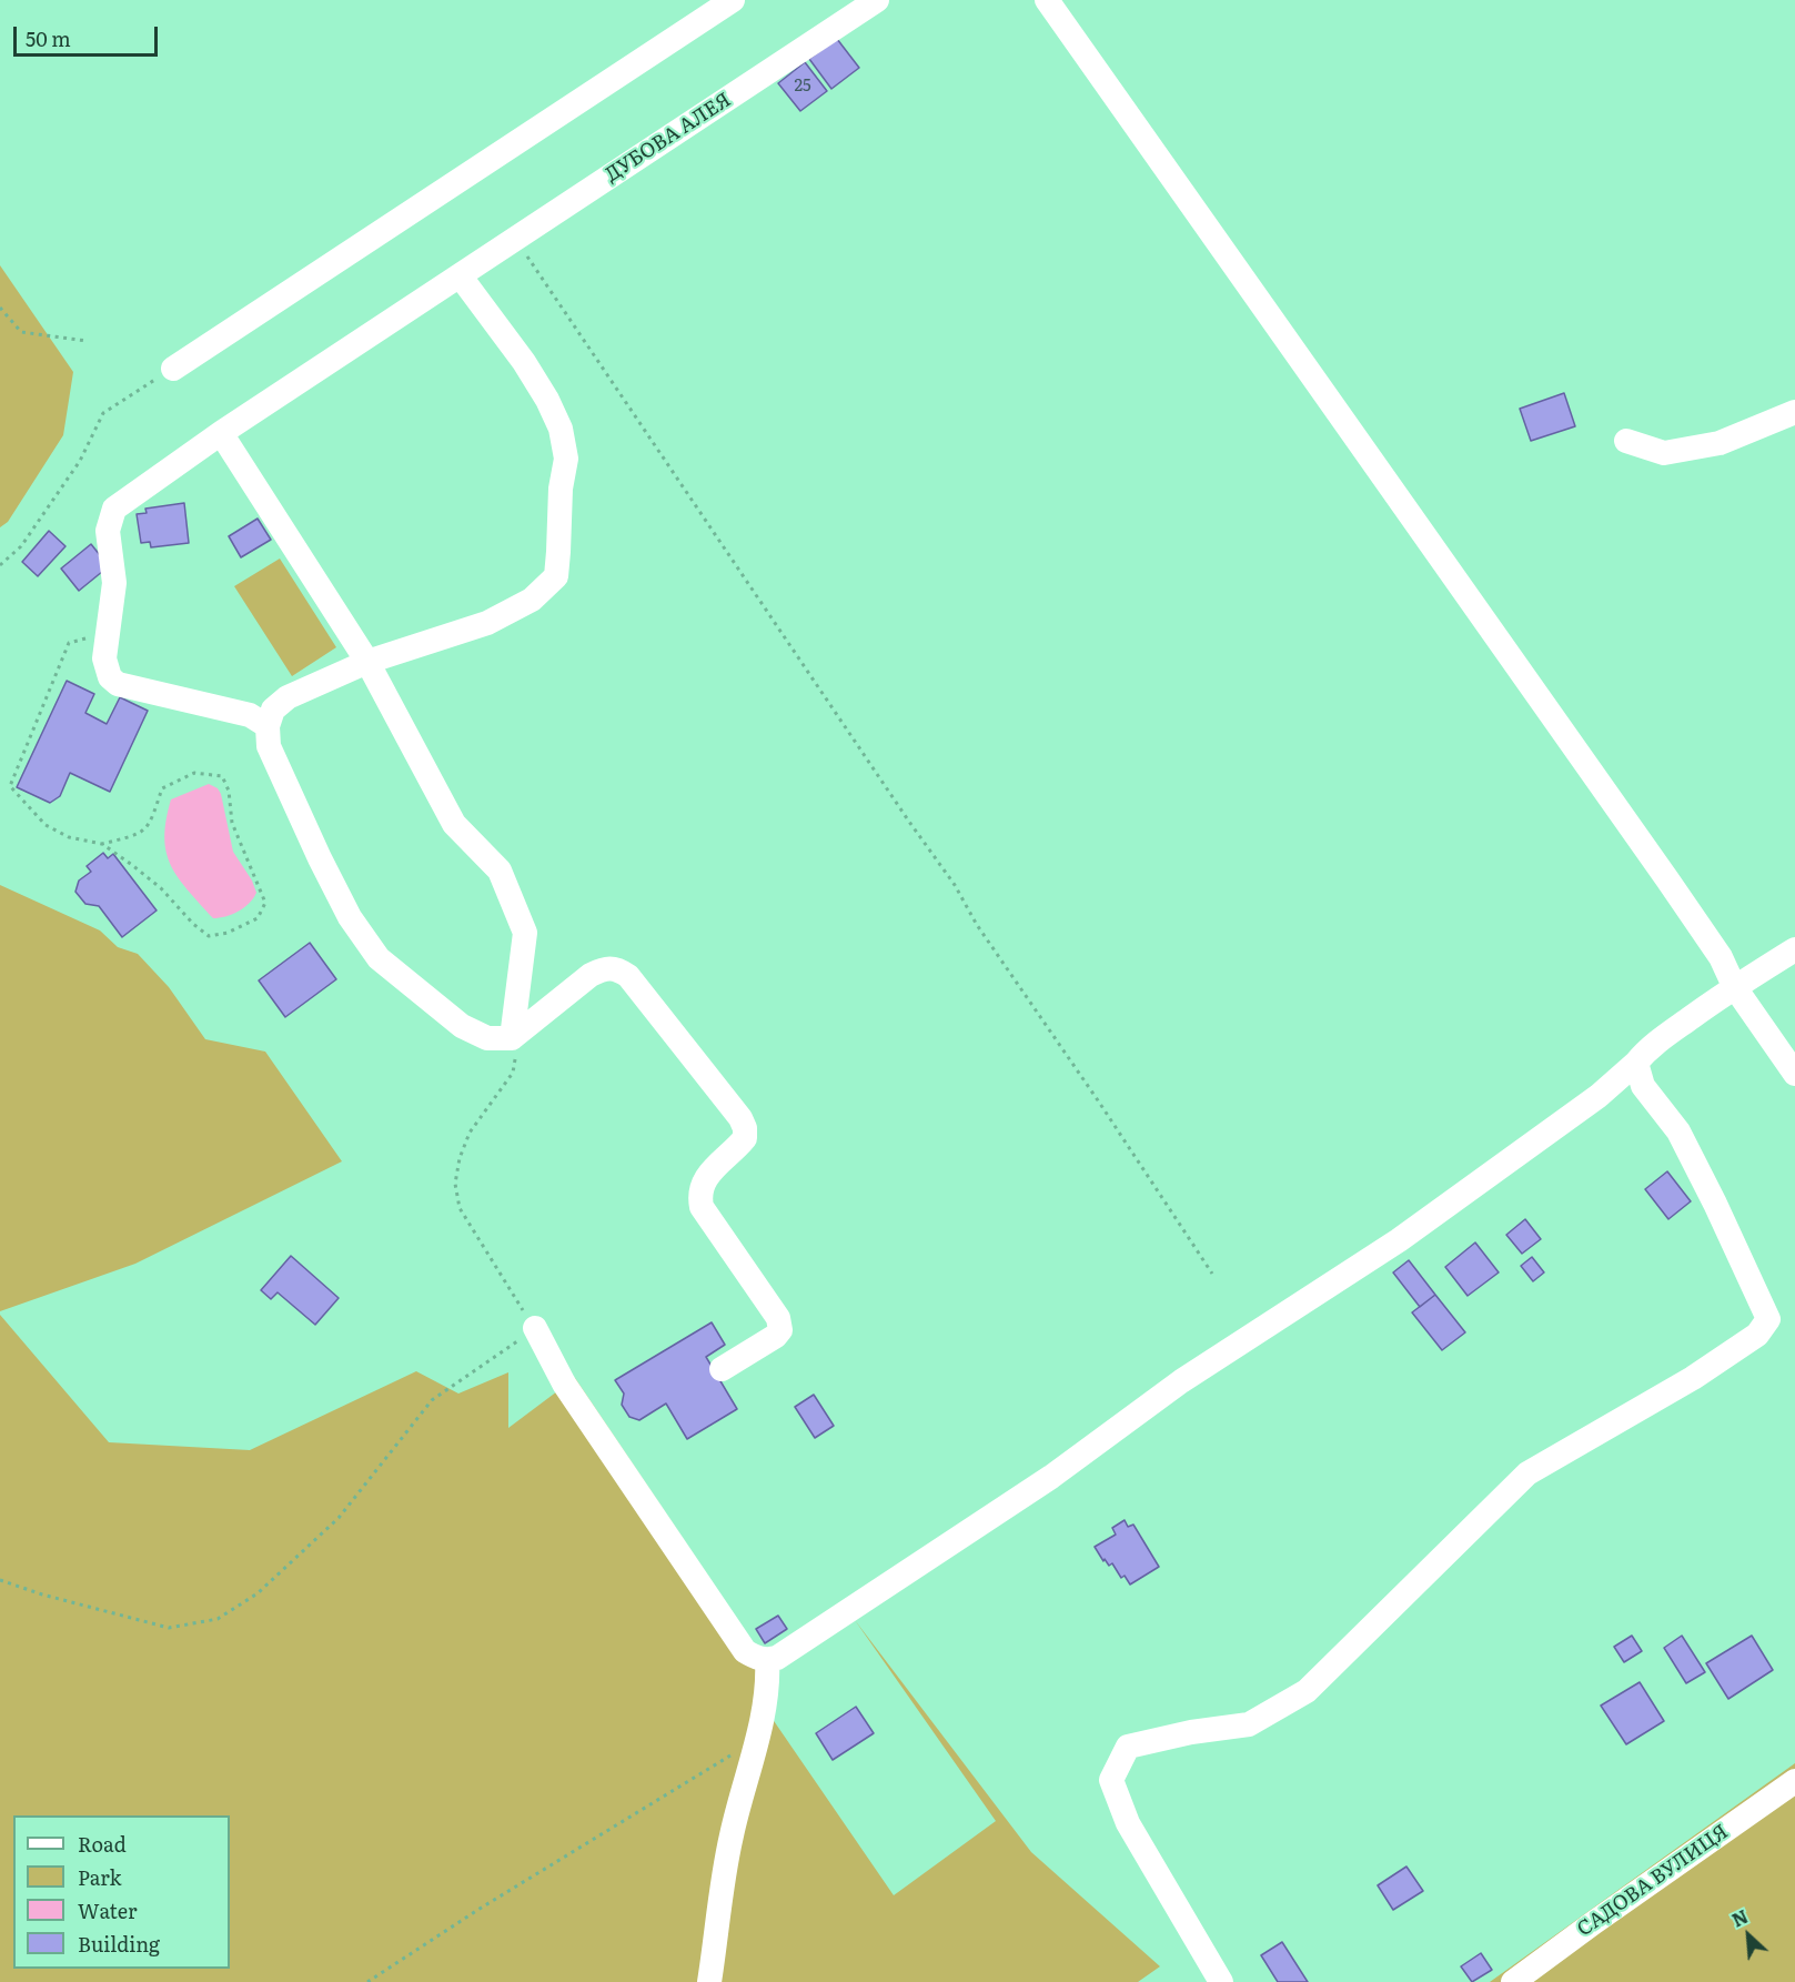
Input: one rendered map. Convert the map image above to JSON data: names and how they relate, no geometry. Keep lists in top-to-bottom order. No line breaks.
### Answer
{"streets":{"street":["ДУБОВА АЛЕЯ","САДОВА ВУЛИЦЯ"]},"house_numbers":["25"],"legend":["Road","Park","Water","Building"],"scale_bar":"50 m","north":"top left"}
